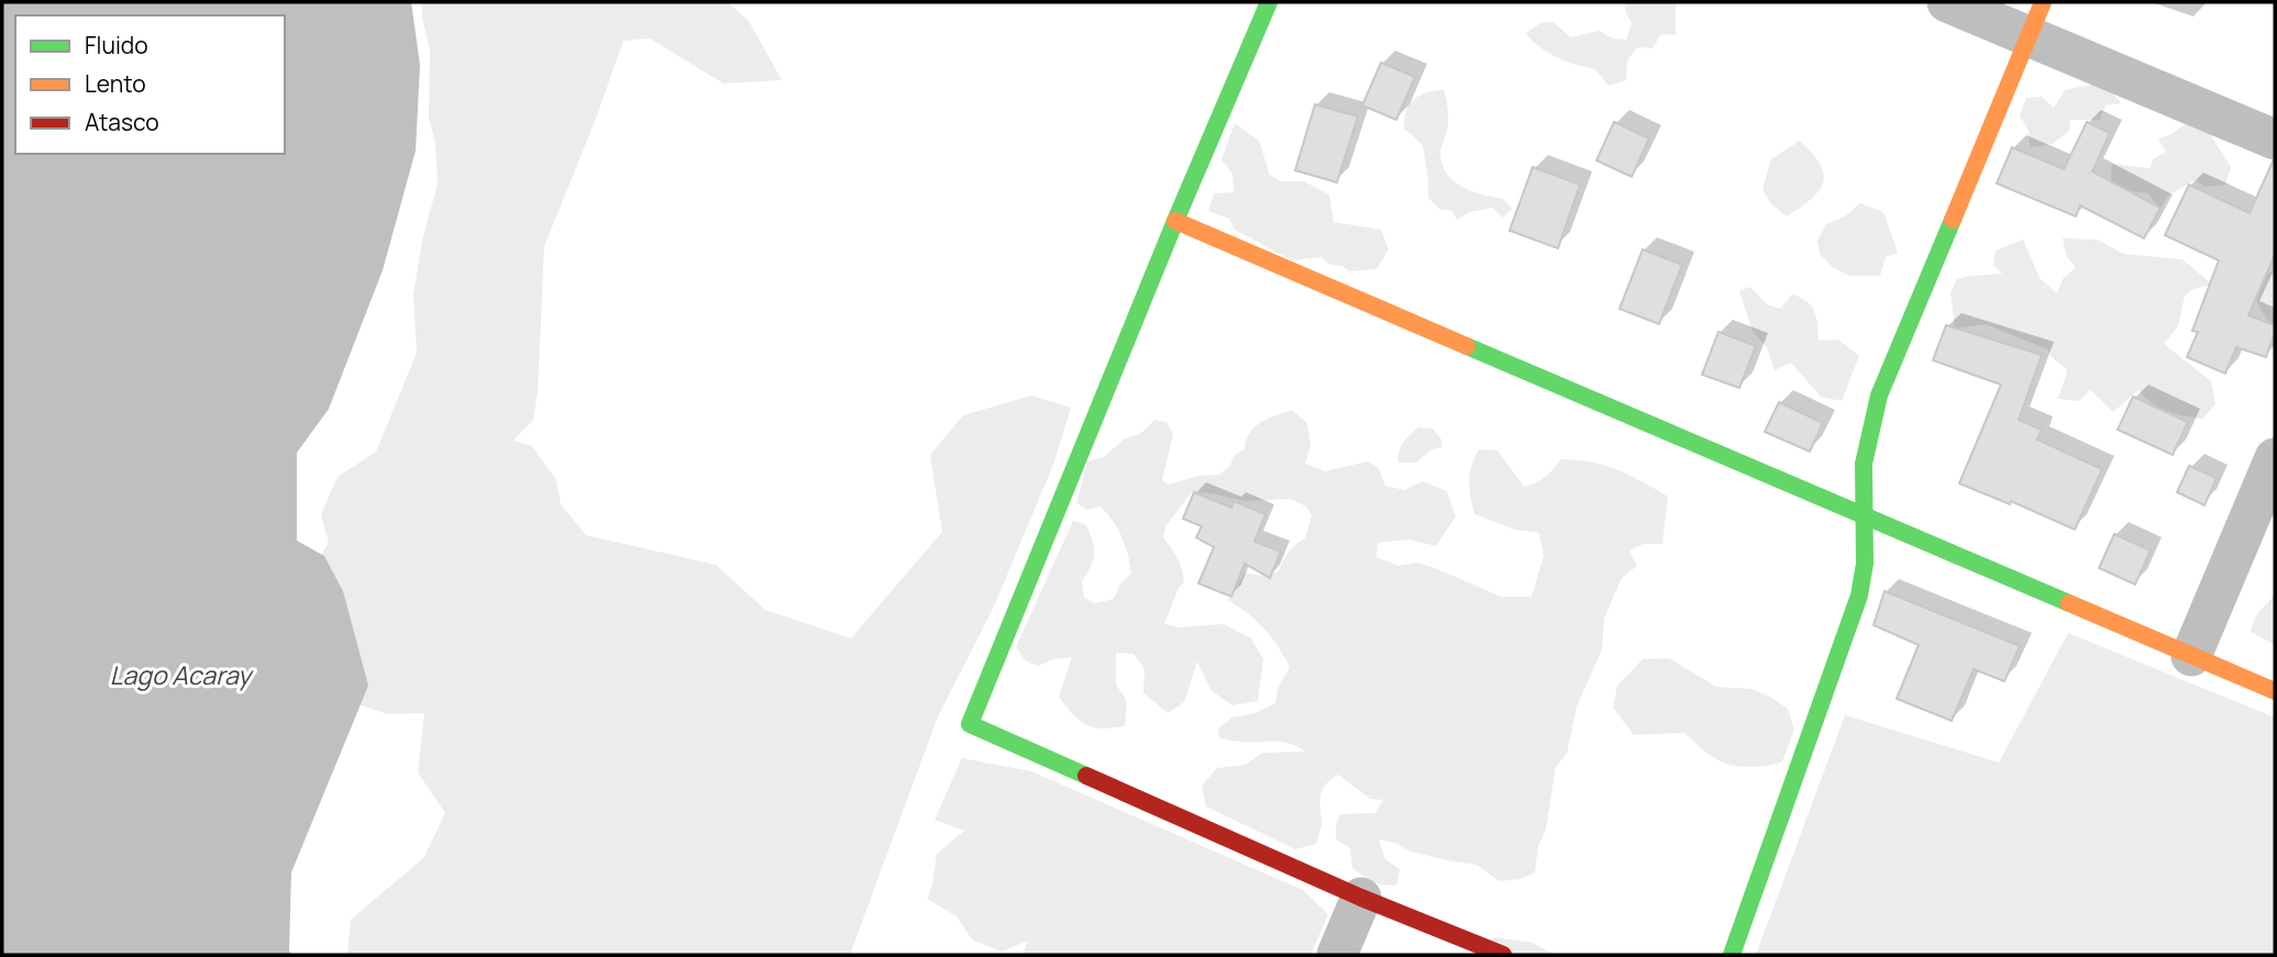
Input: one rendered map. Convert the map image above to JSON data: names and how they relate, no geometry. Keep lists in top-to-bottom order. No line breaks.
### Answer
{"water":["Lago Acaray"],"legend":["Fluido","Lento","Atasco"]}
